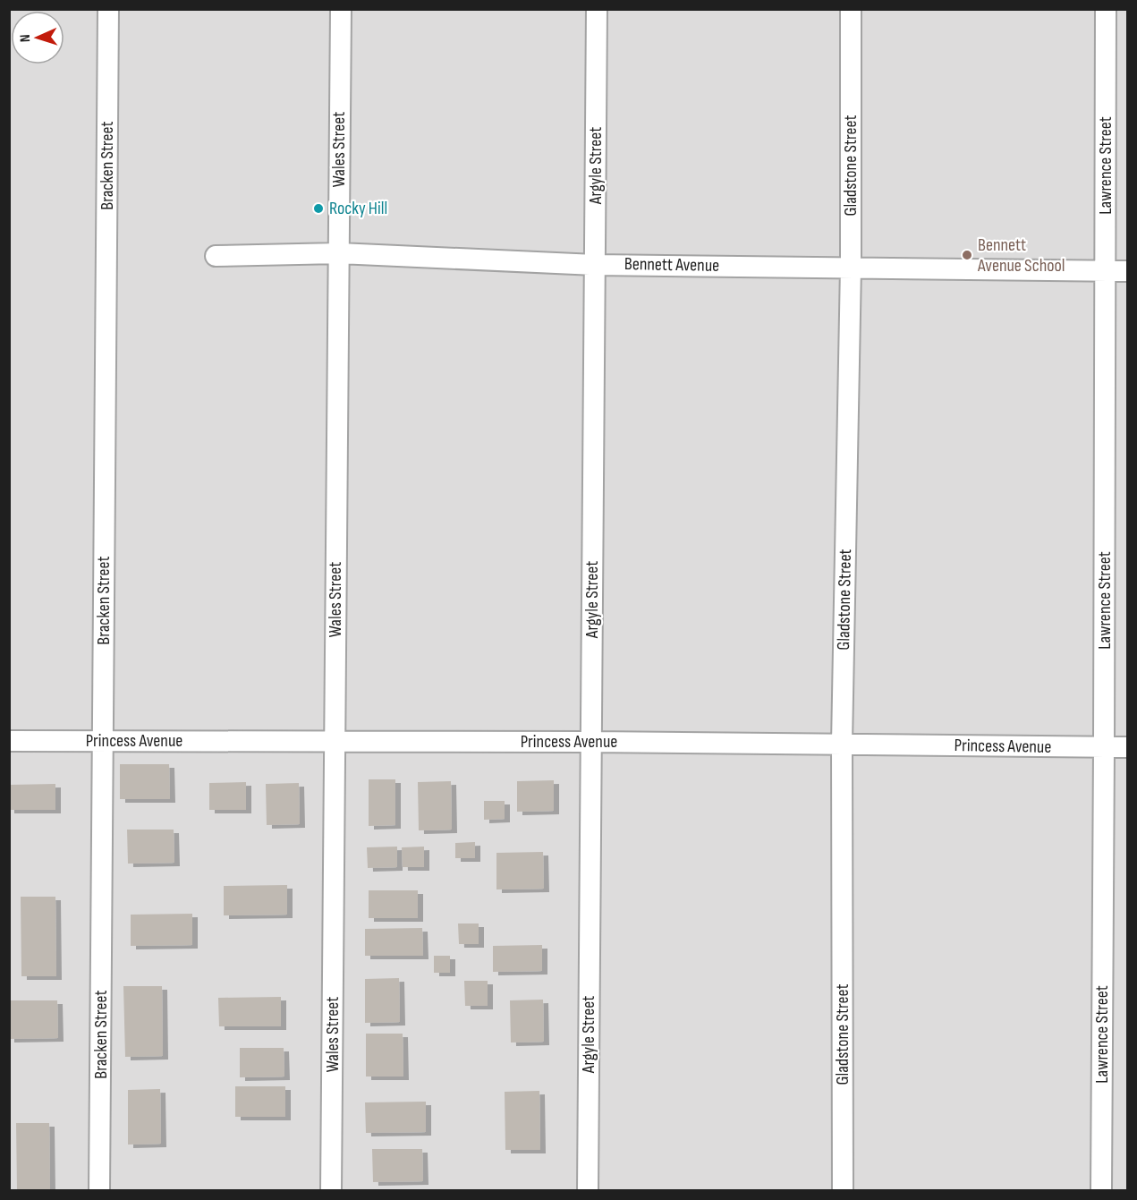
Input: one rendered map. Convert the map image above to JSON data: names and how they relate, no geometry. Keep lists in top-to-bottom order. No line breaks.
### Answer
{"streets":{"street":["Wales Street","Bracken Street","Argyle Street","Gladstone Street","Lawrence Street","Bennett Avenue","Princess Avenue"]},"crossings":[["Wales Street","Bennett Avenue"],["Wales Street","Princess Avenue"],["Bracken Street","Princess Avenue"],["Argyle Street","Bennett Avenue"],["Argyle Street","Princess Avenue"],["Gladstone Street","Bennett Avenue"],["Gladstone Street","Princess Avenue"],["Lawrence Street","Bennett Avenue"],["Lawrence Street","Princess Avenue"]],"places":["Rocky Hill","Bennett Avenue School"],"north":"left"}
